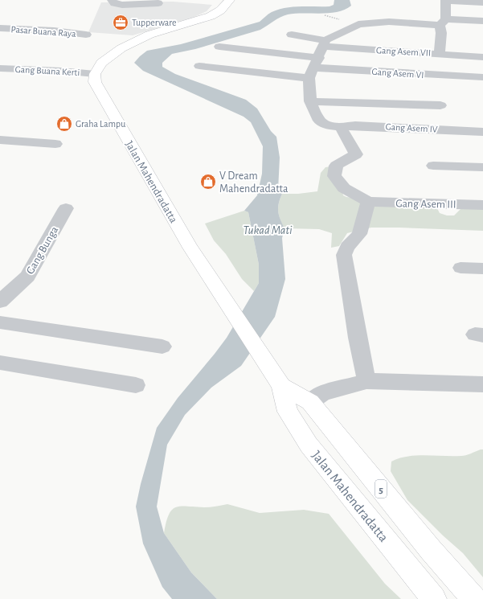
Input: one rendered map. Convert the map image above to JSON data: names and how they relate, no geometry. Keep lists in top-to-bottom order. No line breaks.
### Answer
{"streets":{"highway":["Jalan Mahendradatta","5"],"street":["Pasar Buana Raya","Gang Asem VII","Gang Buana Kerti","Gang Asem VI","Gang Asem IV","Gang Asem III","Gang Bunga"]},"crossings":[["Gang Buana Kerti","Jalan Mahendradatta"]],"water":["Tukad Mati"],"places":{"office":["Tupperware"],"shop":["Graha Lampu","V Dream Mahendradatta"]}}
